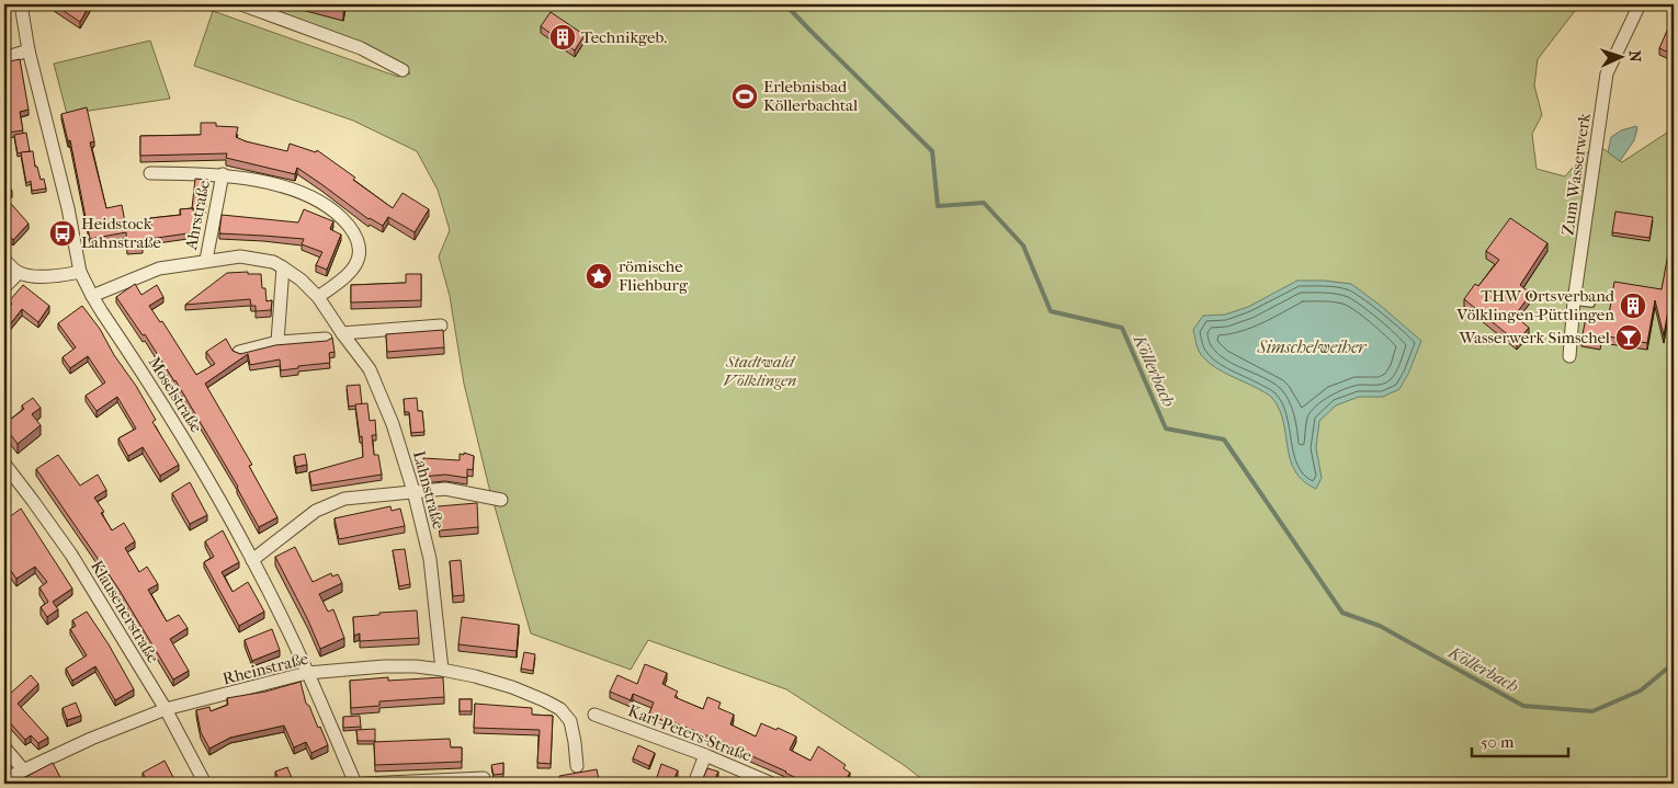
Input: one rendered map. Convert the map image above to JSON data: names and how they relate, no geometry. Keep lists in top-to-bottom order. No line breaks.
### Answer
{"streets":{"street":["Zum Wasserwerk","Ahrstraße","Moselstraße","Lahnstraße","Klausenerstraße","Rheinstraße","Karl-Peters-Straße"]},"crossings":[["Ahrstraße","Lahnstraße"],["Moselstraße","Lahnstraße"],["Moselstraße","Rheinstraße"],["Lahnstraße","Rheinstraße"],["Klausenerstraße","Rheinstraße"]],"water":["Simschelweiher","Köllerbach"],"parks":["Stadtwald Völklingen"],"places":{"building":["Technikgeb.","THW Ortsverband Völklingen-Püttlingen"],"sports":["Erlebnisbad Köllerbachtal"],"bus stop":["Heidstock Lahnstraße"],"place":["römische Fliehburg"],"bar":["Wasserwerk Simschel"]},"scale_bar":"50 m","north":"right"}
